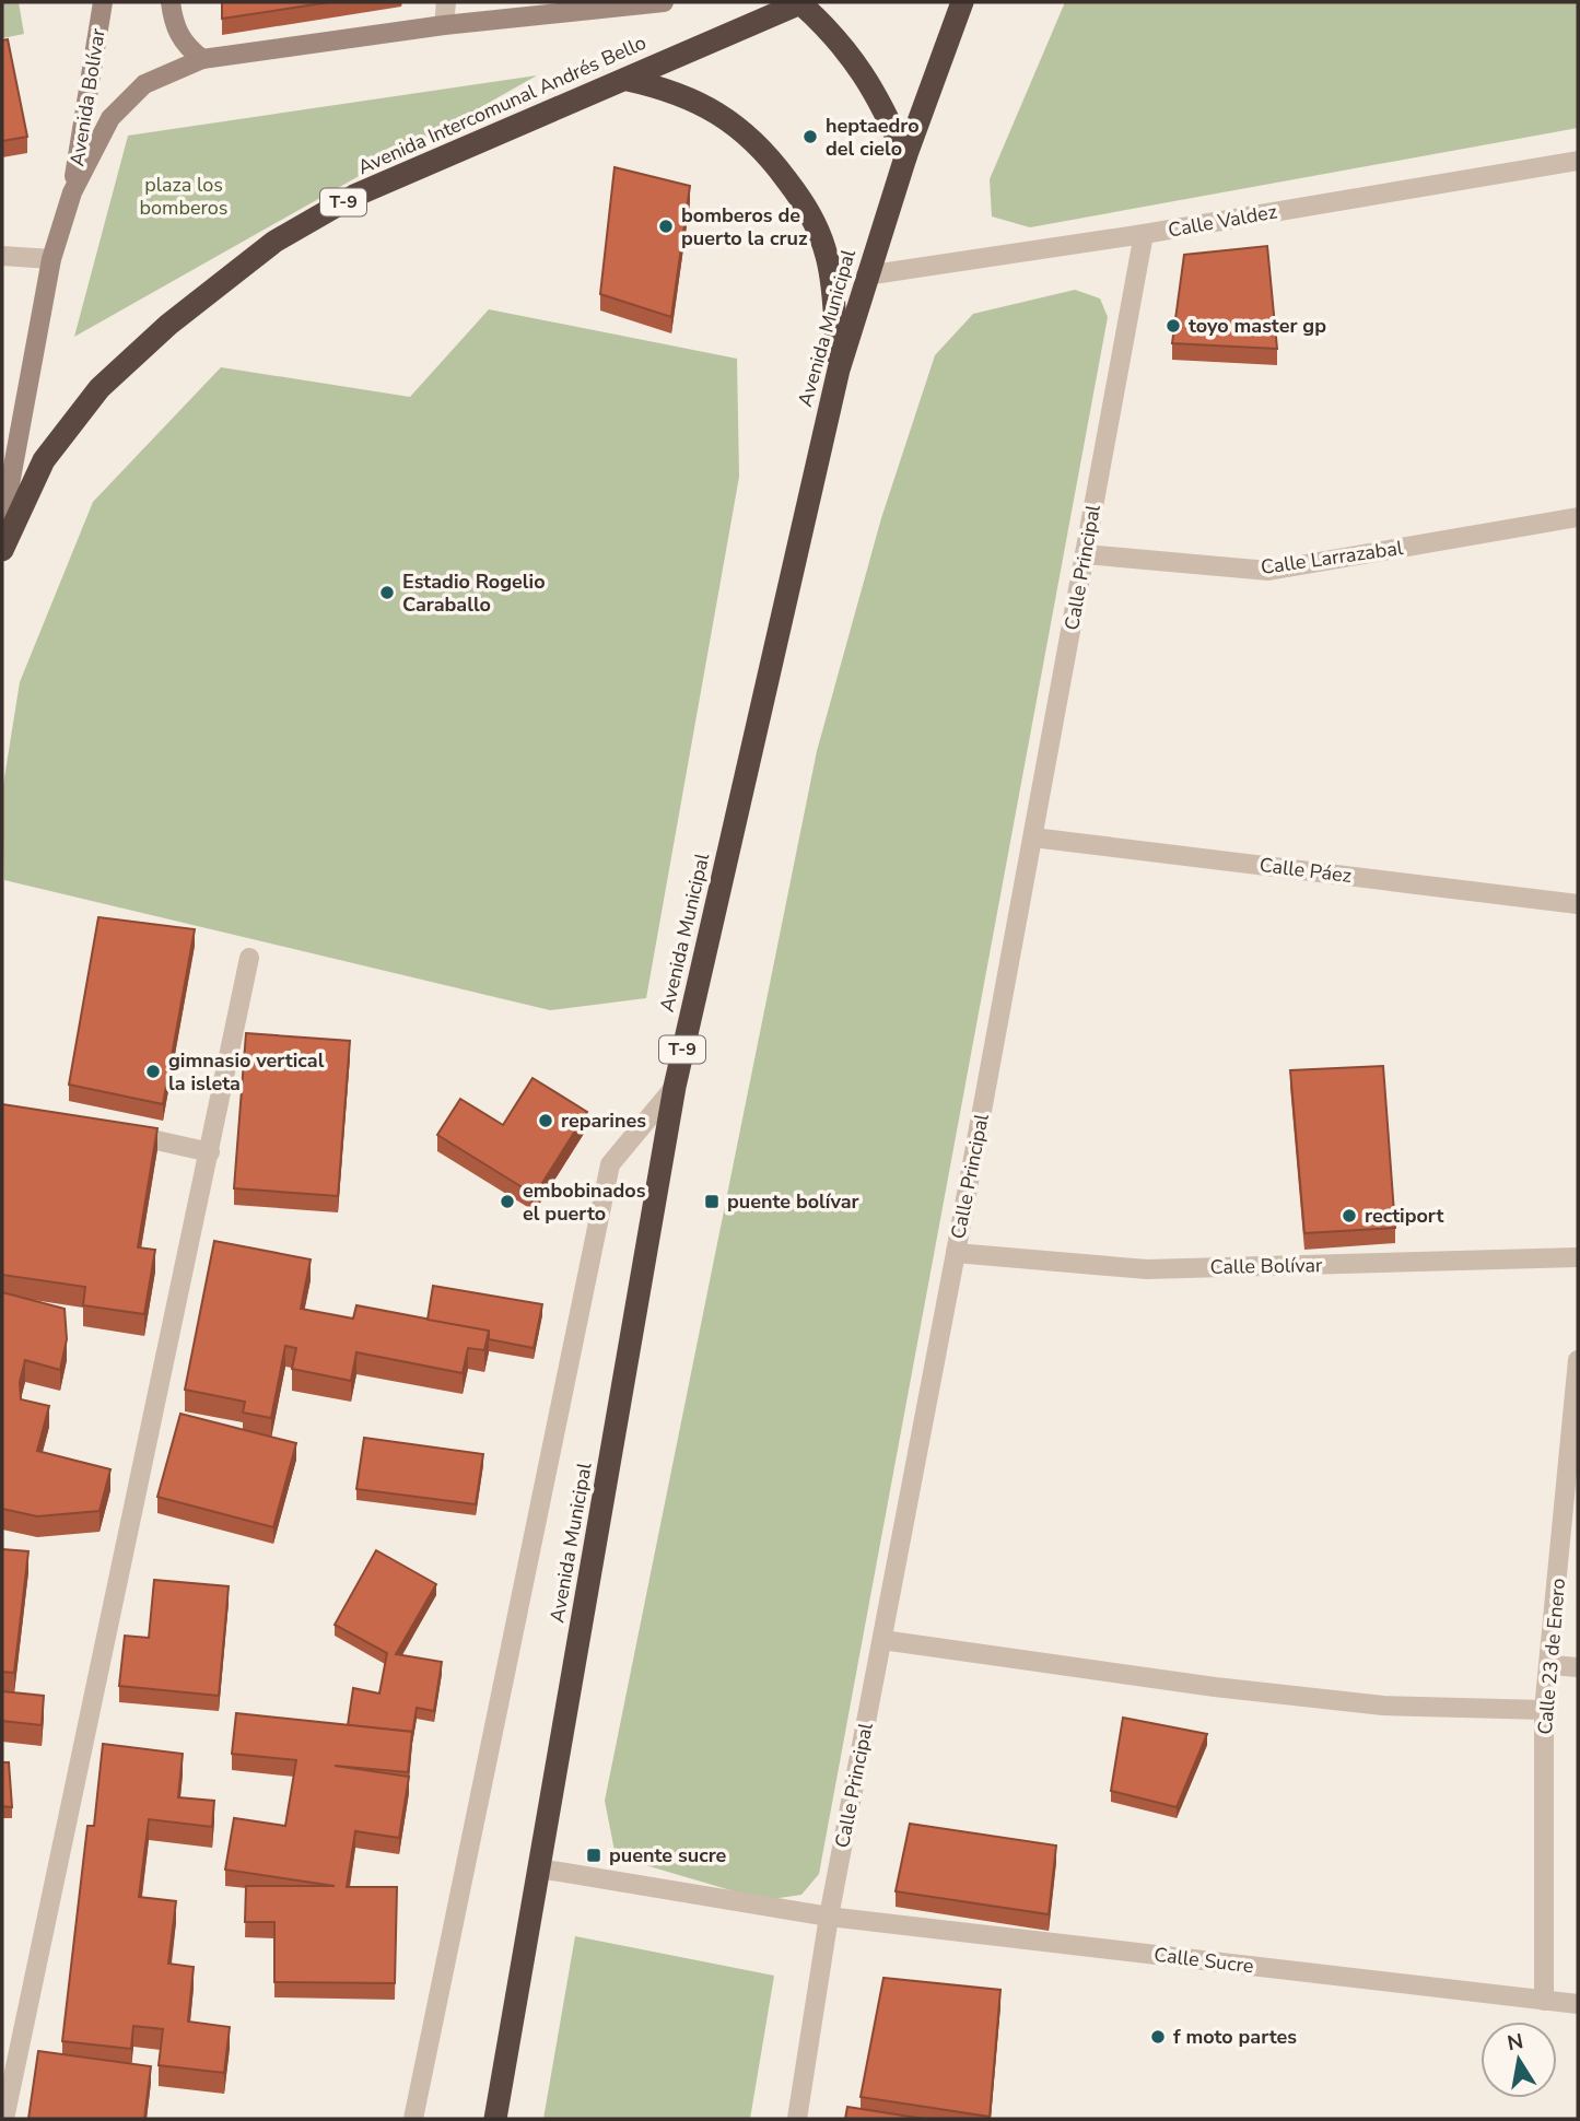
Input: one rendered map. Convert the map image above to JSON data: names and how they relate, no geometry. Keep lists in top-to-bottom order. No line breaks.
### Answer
{"streets":{"highway":["Avenida Intercomunal Andrés Bello","T-9","Avenida Municipal"],"street":["Avenida Bolívar","Calle Valdez","Calle Larrazabal","Calle Principal","Calle Páez","Calle Bolívar","Calle 23 de Enero","Calle Sucre"]},"crossings":[["Avenida Intercomunal Andrés Bello","T-9"],["T-9","Avenida Municipal"],["Calle Valdez","Avenida Municipal"],["Calle Valdez","Calle Principal"],["Avenida Municipal","Calle Sucre"],["Calle Larrazabal","Calle Principal"],["Calle Principal","Calle Páez"],["Calle Principal","Calle Bolívar"],["Calle Principal","Calle Sucre"],["Calle 23 de Enero","Calle Sucre"]],"parks":["plaza los bomberos"],"places":{"other":["heptaedro del cielo","bomberos de puerto la cruz","toyo master gp","Estadio Rogelio Caraballo","gimnasio vertical la isleta","reparines","embobinados el puerto","rectiport","f moto partes"],"transit":["puente bolívar","puente sucre"]},"north":"top"}
